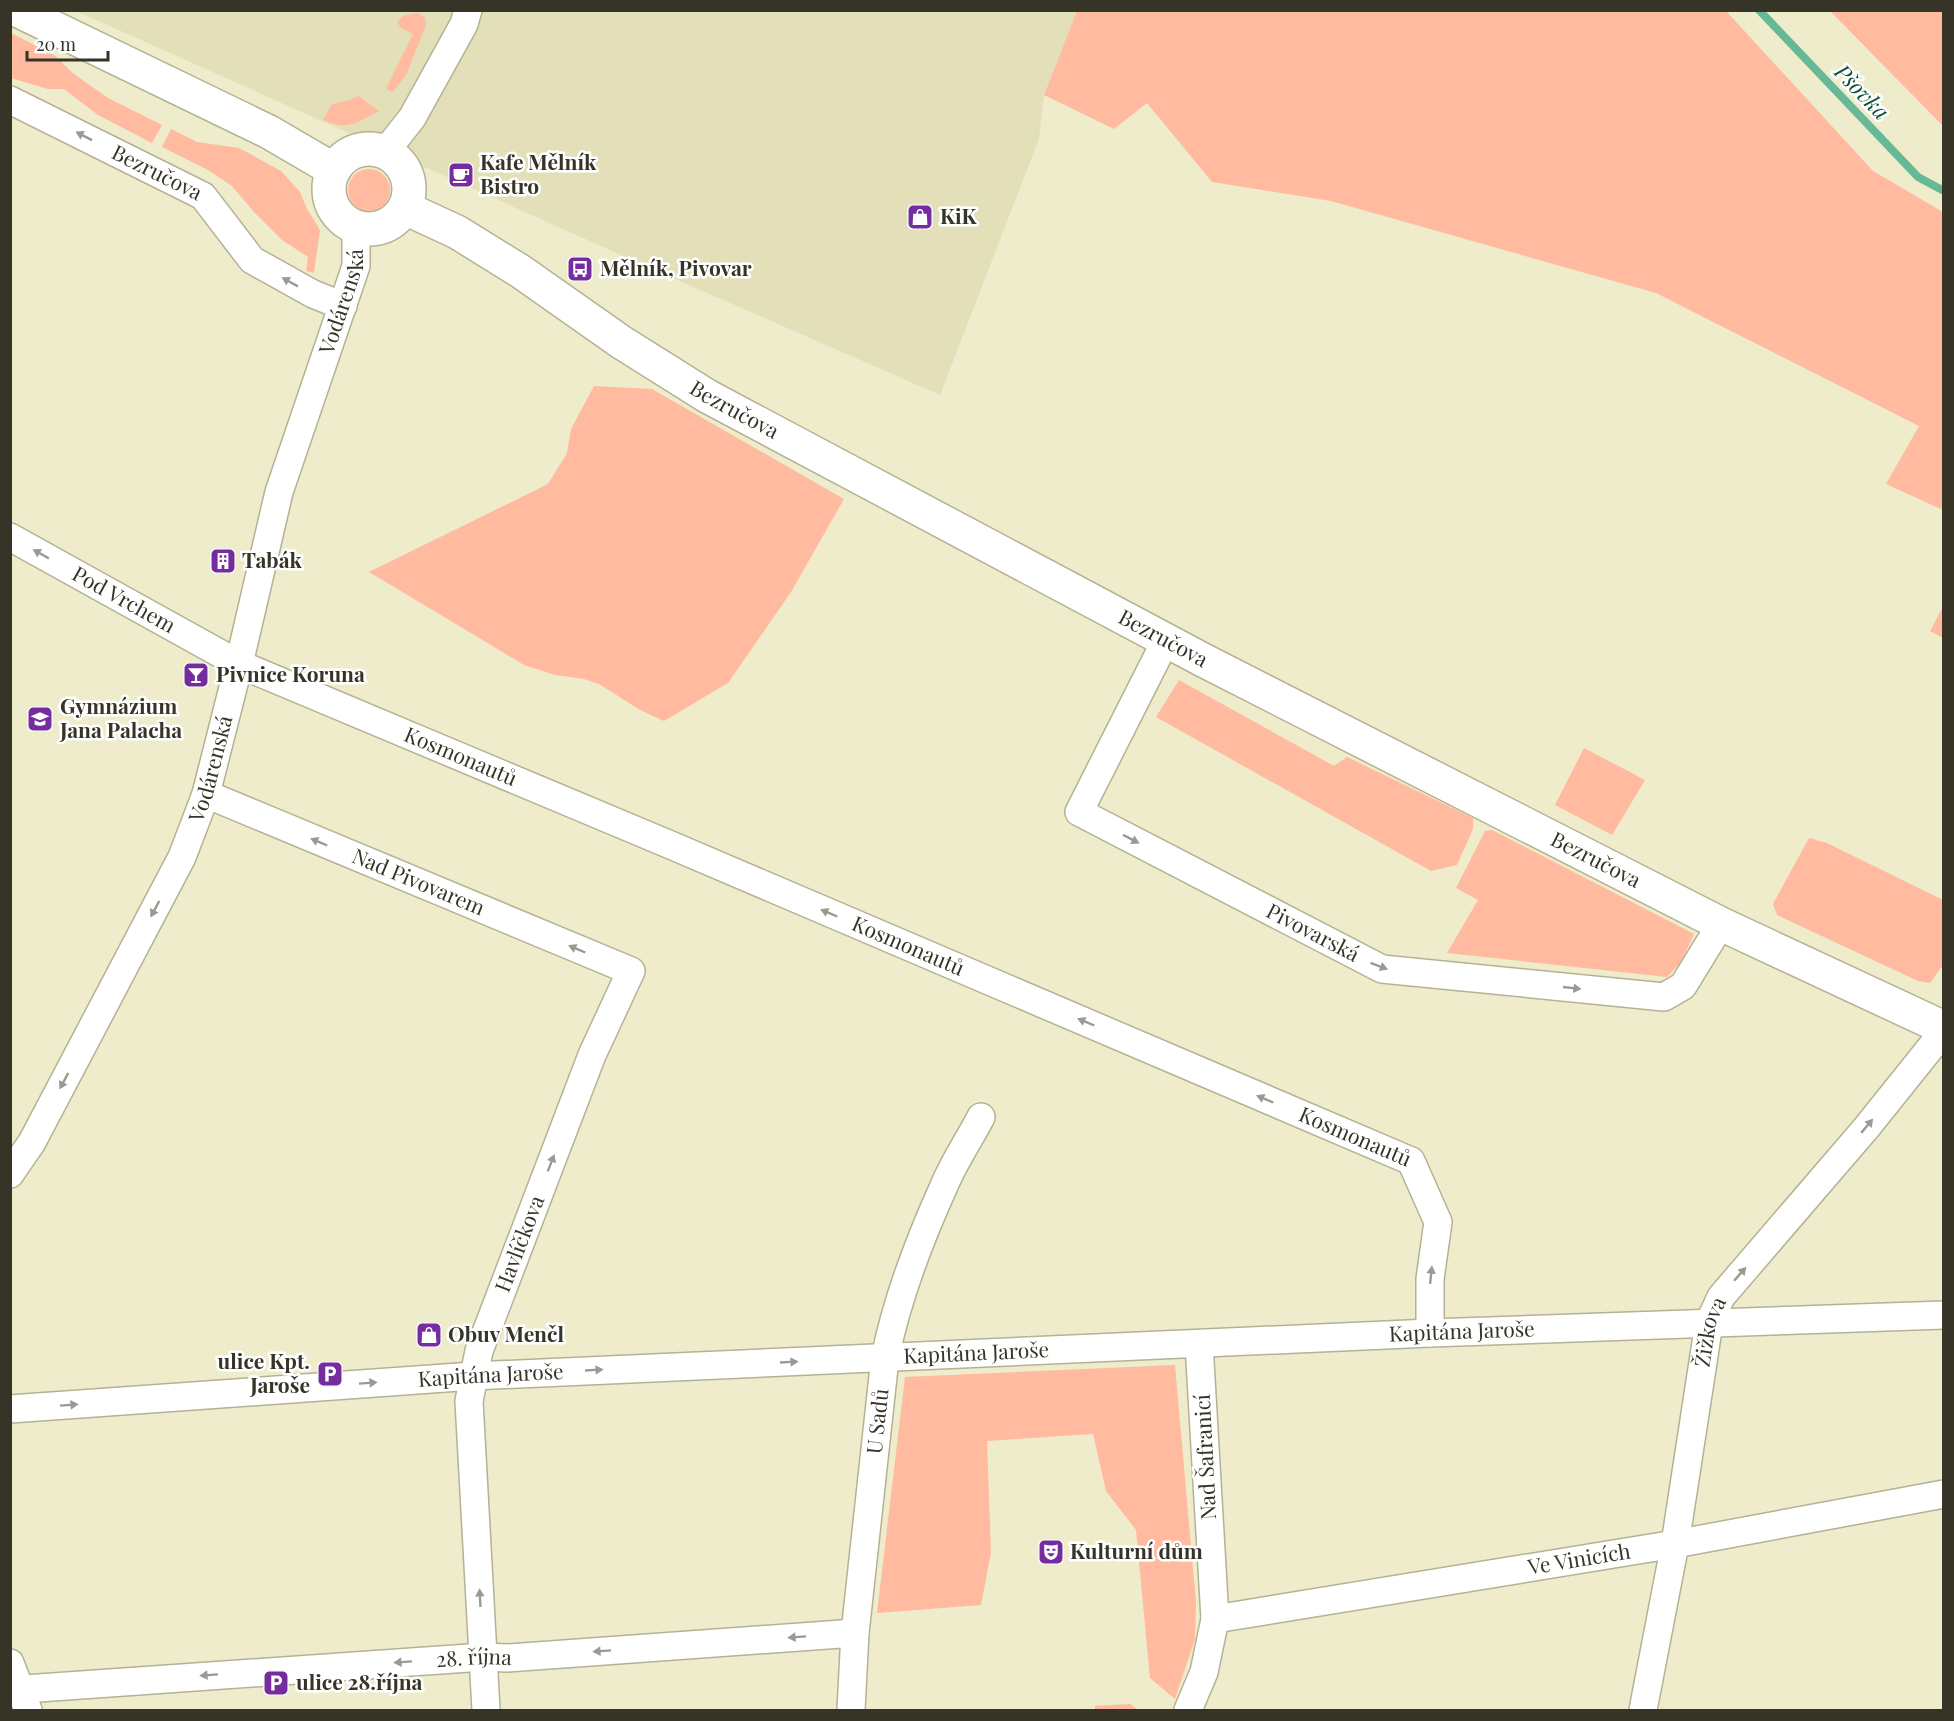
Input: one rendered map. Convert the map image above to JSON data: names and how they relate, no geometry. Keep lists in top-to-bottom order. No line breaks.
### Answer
{"streets":{"street":["Bezručova","Vodárenská","Pod Vrchem","Kosmonautů","Nad Pivovarem","Pivovarská","Havlíčkova","Kapitána Jaroše","Žižkova","U Sadů","Nad Šafranicí","Ve Vinicích","28. října"]},"crossings":[["Bezručova","Vodárenská"],["Bezručova","Pivovarská"],["Bezručova","Žižkova"],["Vodárenská","Pod Vrchem"],["Vodárenská","Kosmonautů"],["Vodárenská","Nad Pivovarem"],["Pod Vrchem","Kosmonautů"],["Kosmonautů","Kapitána Jaroše"],["Nad Pivovarem","Havlíčkova"],["Havlíčkova","Kapitána Jaroše"],["Havlíčkova","28. října"],["Kapitána Jaroše","Žižkova"],["Kapitána Jaroše","U Sadů"],["Kapitána Jaroše","Nad Šafranicí"],["Žižkova","Ve Vinicích"],["U Sadů","28. října"],["Nad Šafranicí","Ve Vinicích"]],"one_way":["Vodárenská","Pod Vrchem","Kosmonautů","Nad Pivovarem","Havlíčkova","Kapitána Jaroše","Žižkova","28. října"],"water":["Pšovka"],"places":{"cafe":["Kafe Mělník Bistro"],"shop":["KiK","Obuv Menčl"],"bus stop":["Mělník, Pivovar"],"building":["Tabák"],"bar":["Pivnice Koruna"],"school or university":["Gymnázium Jana Palacha"],"parking":["ulice Kpt. Jaroše","ulice 28.října"],"theatre":["Kulturní dům"]},"scale_bar":"20 m"}
